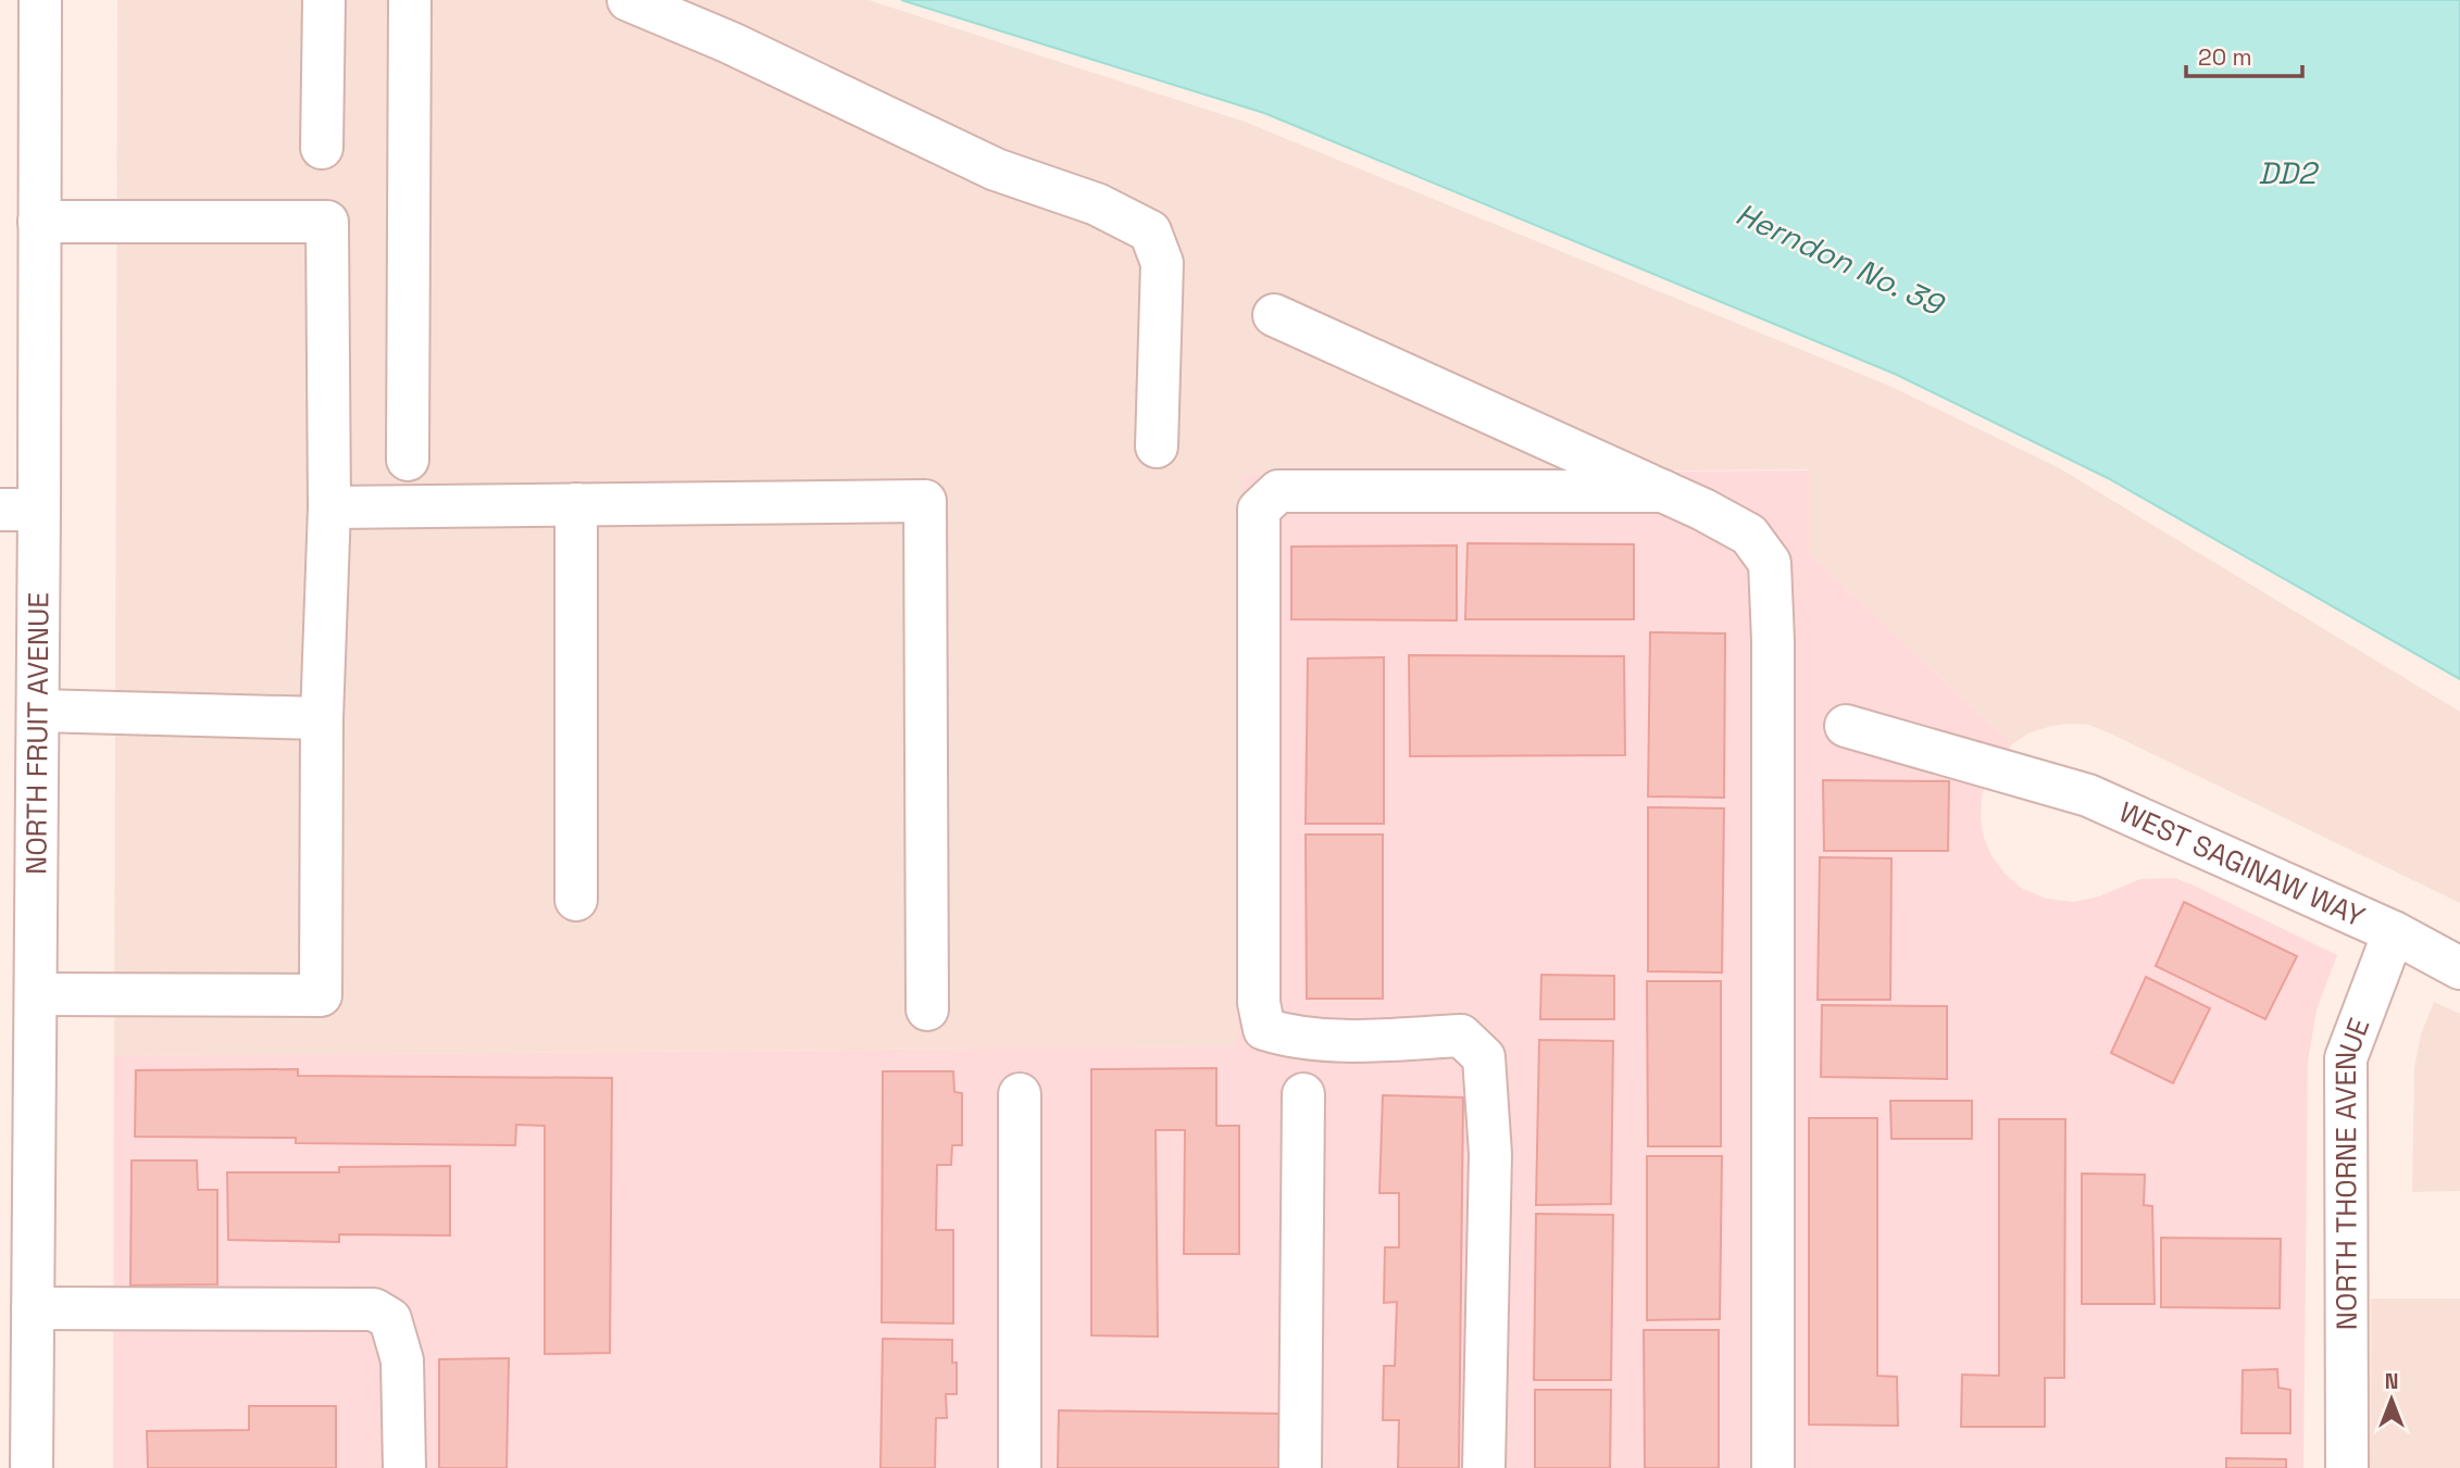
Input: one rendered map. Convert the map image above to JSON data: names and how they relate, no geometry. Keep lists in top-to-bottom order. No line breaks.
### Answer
{"streets":{"street":["NORTH FRUIT AVENUE","WEST SAGINAW WAY","NORTH THORNE AVENUE"]},"crossings":[["WEST SAGINAW WAY","NORTH THORNE AVENUE"]],"water":["DD2","Herndon No. 39"],"scale_bar":"20 m","north":"top"}
